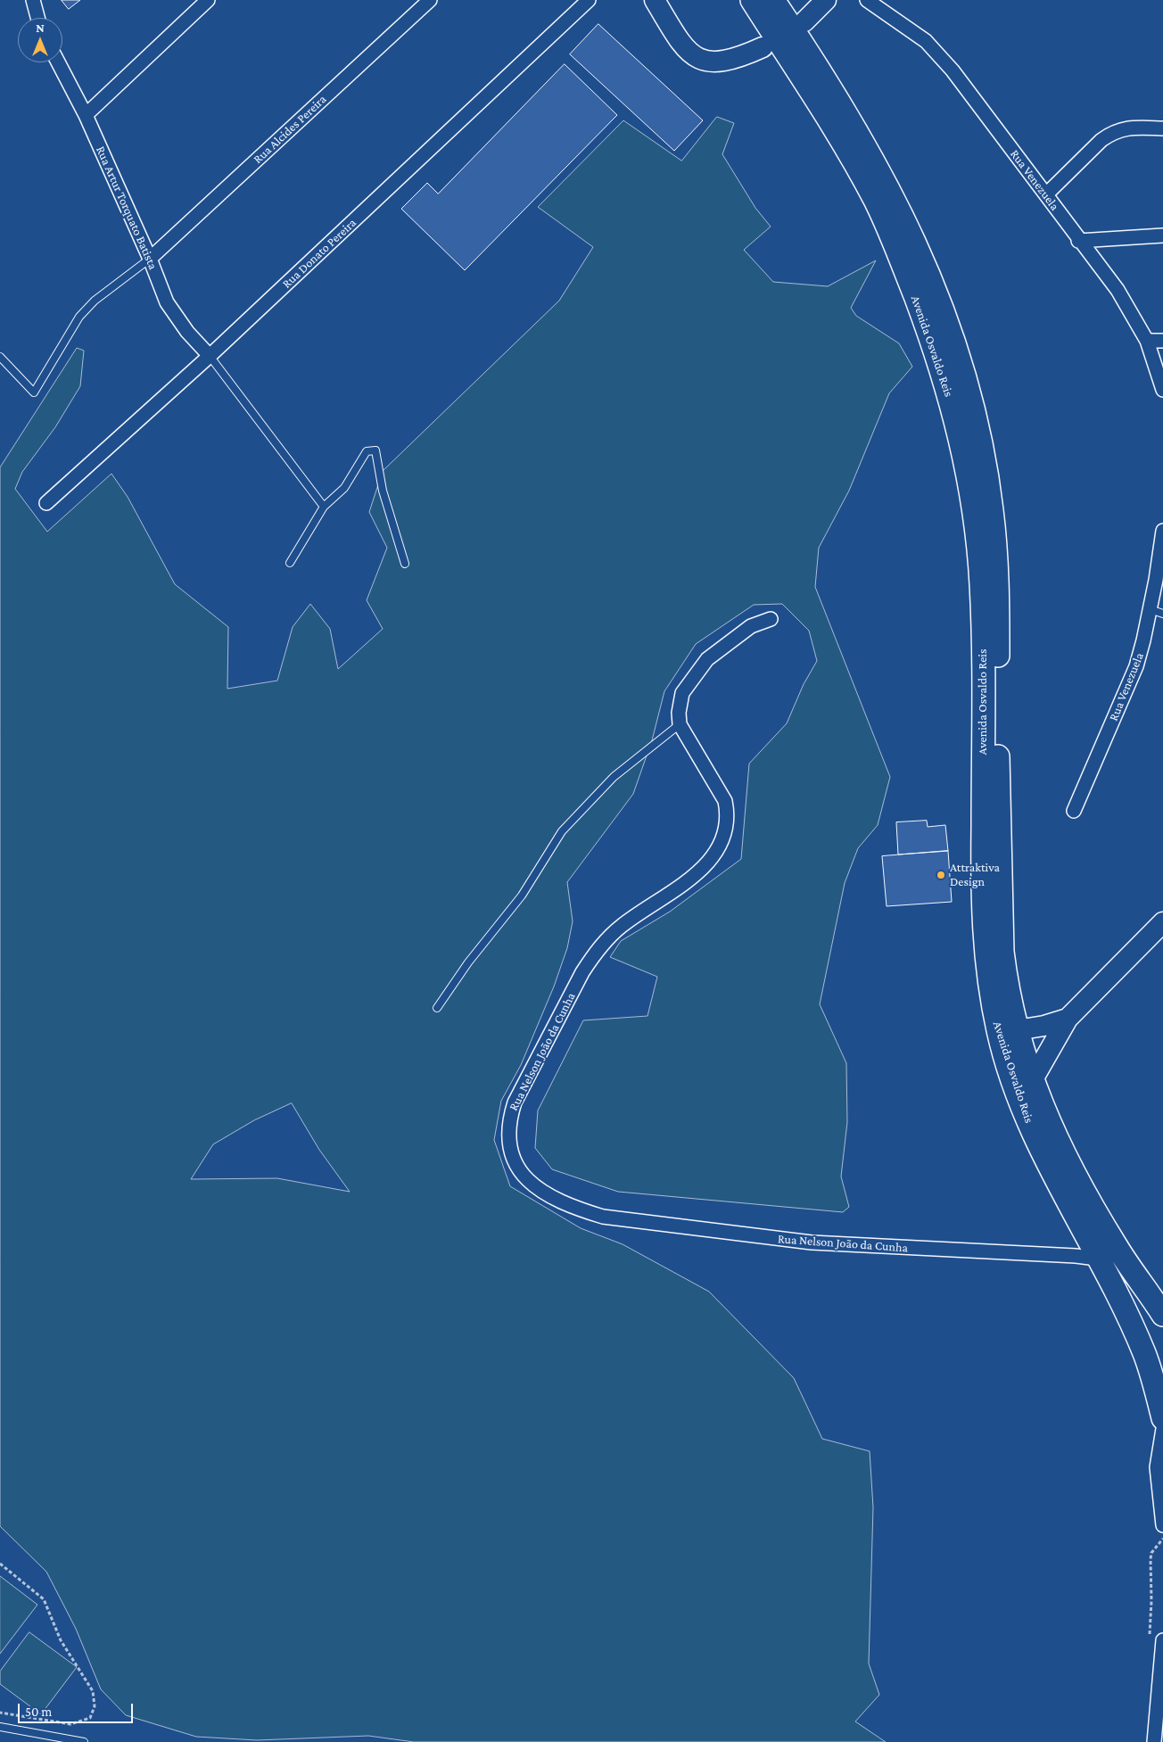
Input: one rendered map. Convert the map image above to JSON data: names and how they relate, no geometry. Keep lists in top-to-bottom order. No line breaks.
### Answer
{"streets":{"main road":["Avenida Osvaldo Reis"],"street":["Rua Alcides Pereira","Rua Venezuela","Rua Artur Torquato Batista","Rua Donato Pereira","Rua Nelson João da Cunha"]},"crossings":[["Rua Alcides Pereira","Rua Artur Torquato Batista"],["Rua Artur Torquato Batista","Rua Donato Pereira"],["Avenida Osvaldo Reis","Rua Nelson João da Cunha"]],"places":["Attraktiva Design"],"scale_bar":"50 m","north":"top"}
